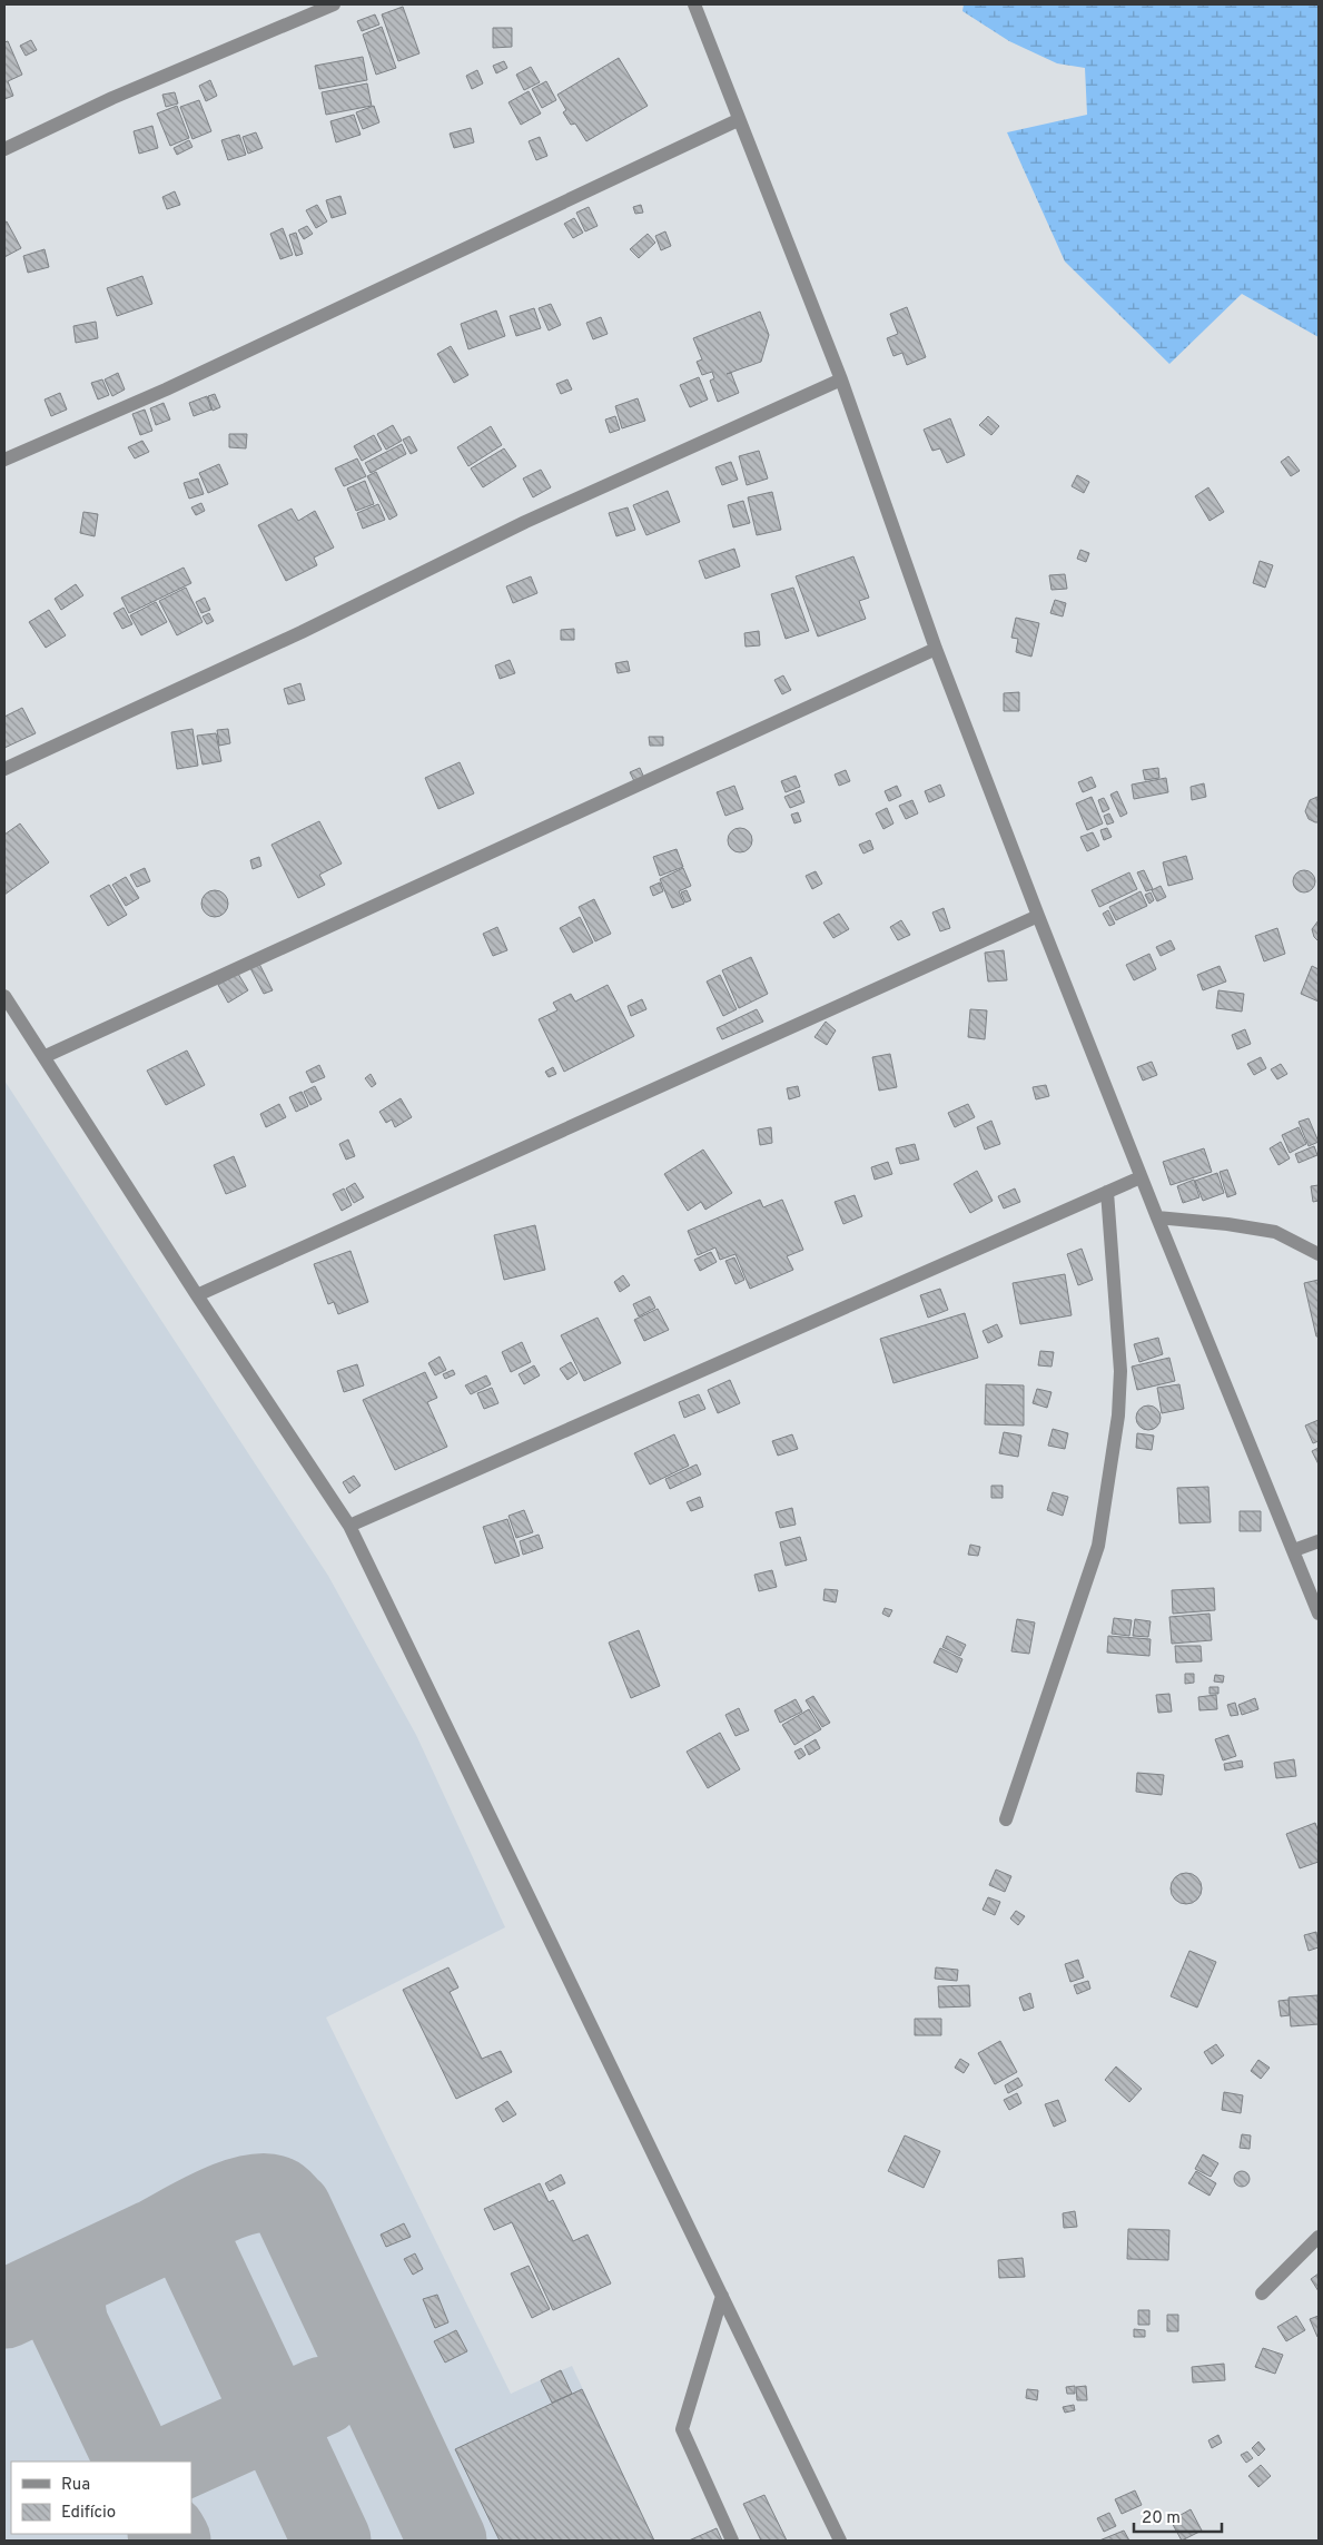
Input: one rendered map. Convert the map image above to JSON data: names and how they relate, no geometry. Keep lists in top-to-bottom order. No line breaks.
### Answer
{"legend":["Rua","Edifício"],"scale_bar":"20 m"}
